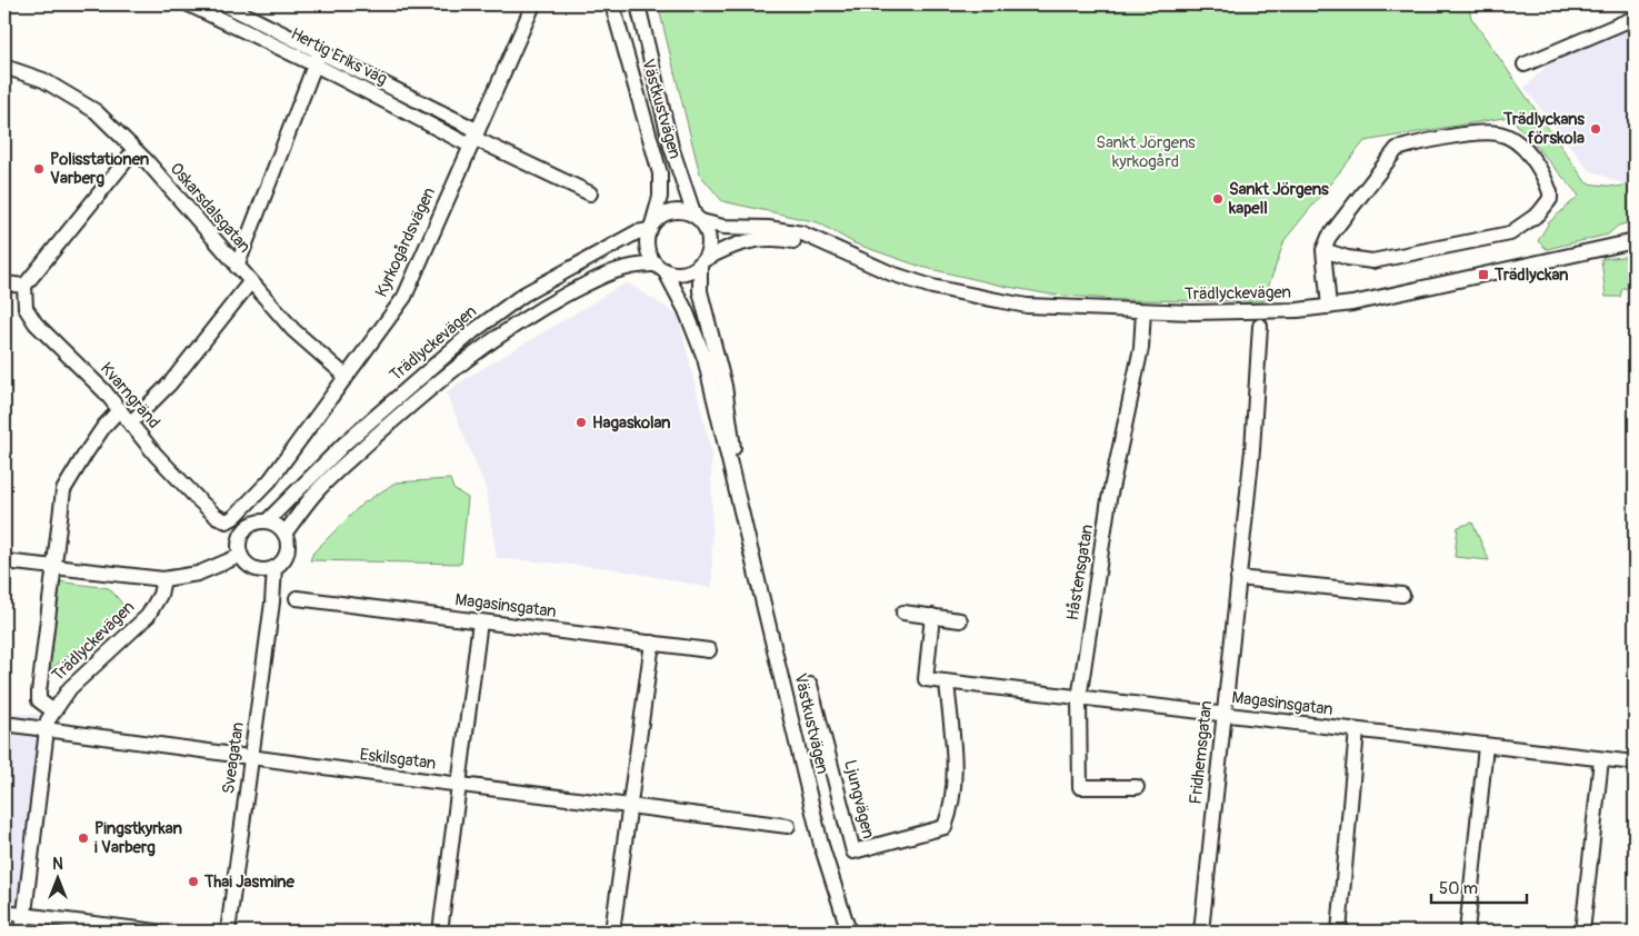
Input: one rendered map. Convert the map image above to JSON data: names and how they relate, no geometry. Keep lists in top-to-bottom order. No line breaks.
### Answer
{"streets":{"street":["Hertig Eriks väg","Västkustvägen","Oskarsdalsgatan","Kyrkogårdsvägen","Trädlyckevägen","Kvarngränd","Håstensgatan","Magasinsgatan","Fridhemsgatan","Sveagatan","Eskilsgatan","Ljungvägen"]},"crossings":[["Hertig Eriks väg","Kyrkogårdsvägen"],["Västkustvägen","Trädlyckevägen"],["Oskarsdalsgatan","Kyrkogårdsvägen"],["Kyrkogårdsvägen","Kvarngränd"],["Trädlyckevägen","Håstensgatan"],["Trädlyckevägen","Sveagatan"],["Trädlyckevägen","Eskilsgatan"],["Håstensgatan","Magasinsgatan"],["Magasinsgatan","Fridhemsgatan"],["Magasinsgatan","Ljungvägen"],["Sveagatan","Eskilsgatan"]],"parks":["Sankt Jörgens kyrkogård"],"places":{"other":["Trädlyckans förskola","Polisstationen Varberg","Sankt Jörgens kapell","Hagaskolan","Pingstkyrkan i Varberg","Thai Jasmine"],"transit":["Trädlyckan"]},"scale_bar":"50 m","north":"top"}
